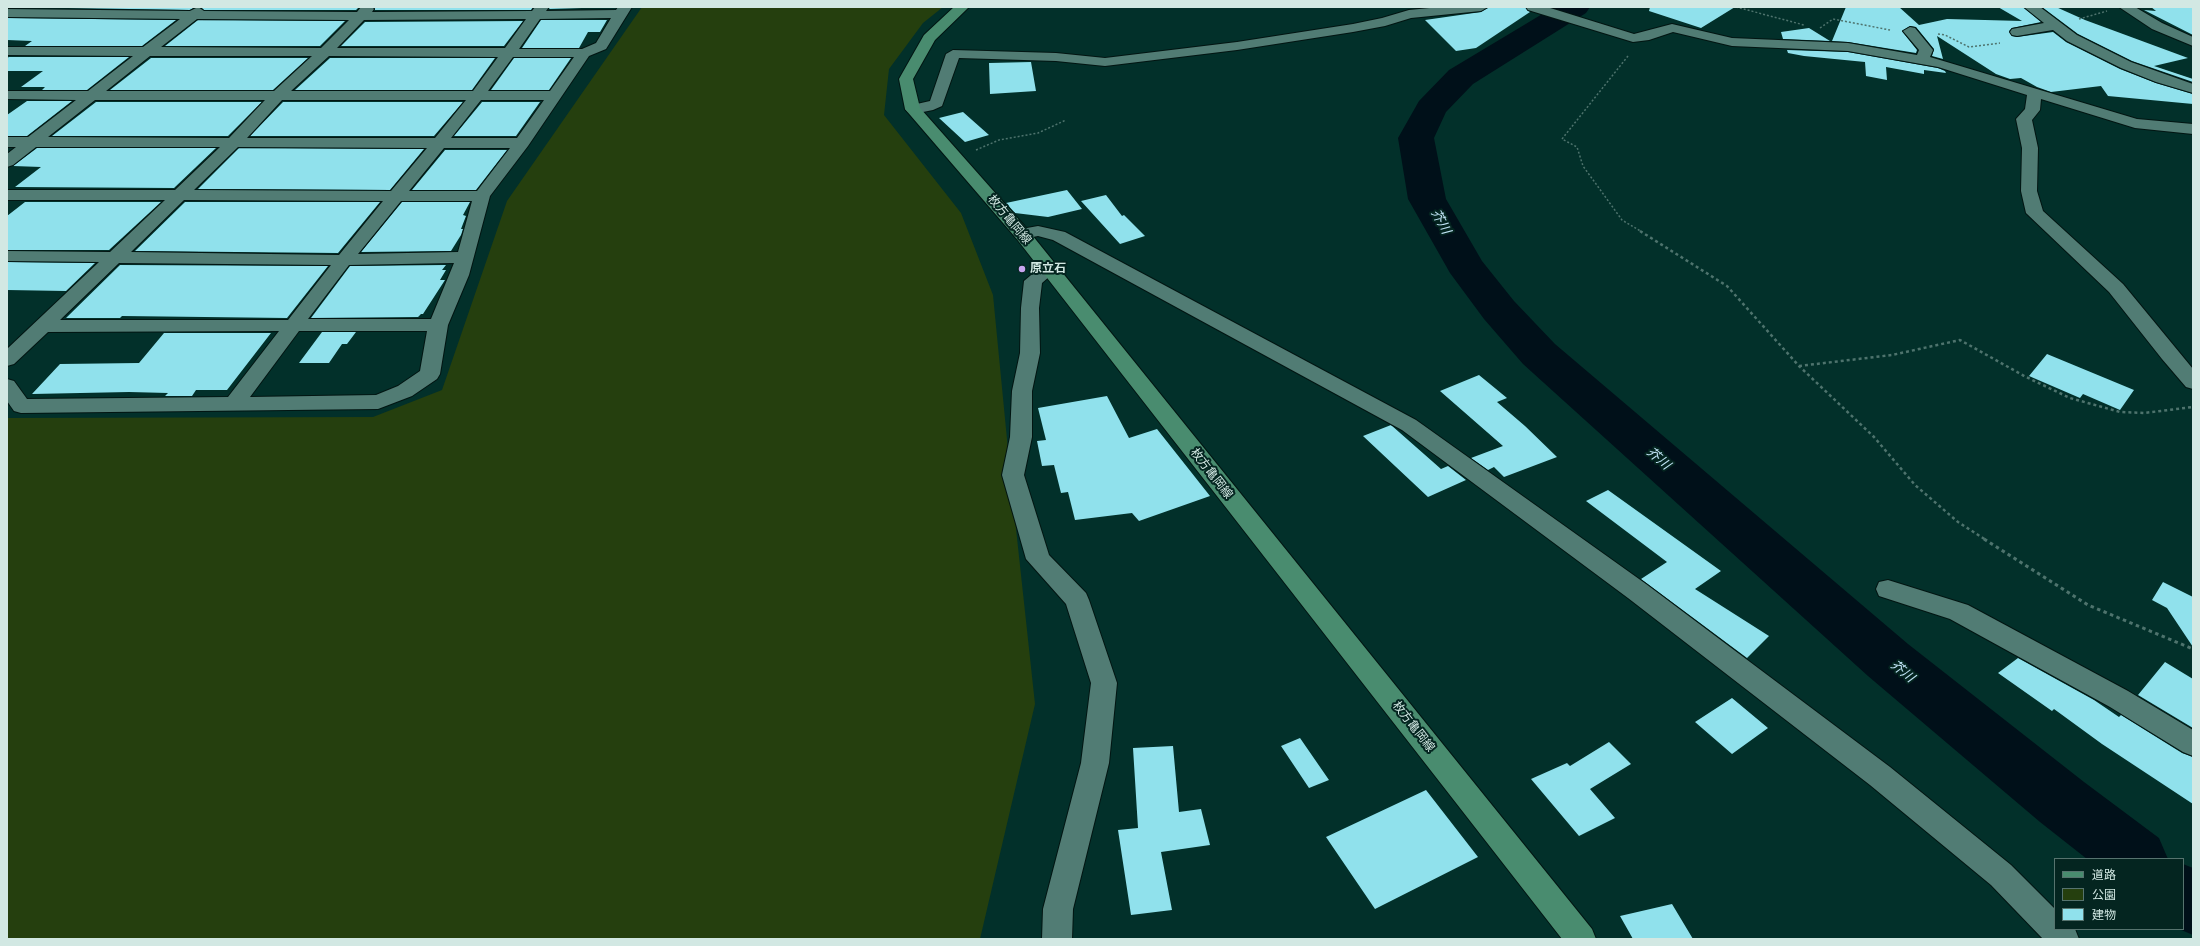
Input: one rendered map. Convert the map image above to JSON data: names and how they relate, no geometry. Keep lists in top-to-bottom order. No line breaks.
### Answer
{"streets":{"main road":["枚方亀岡線"]},"water":["芥川"],"places":["原立石"],"legend":["道路","公園","建物"]}
